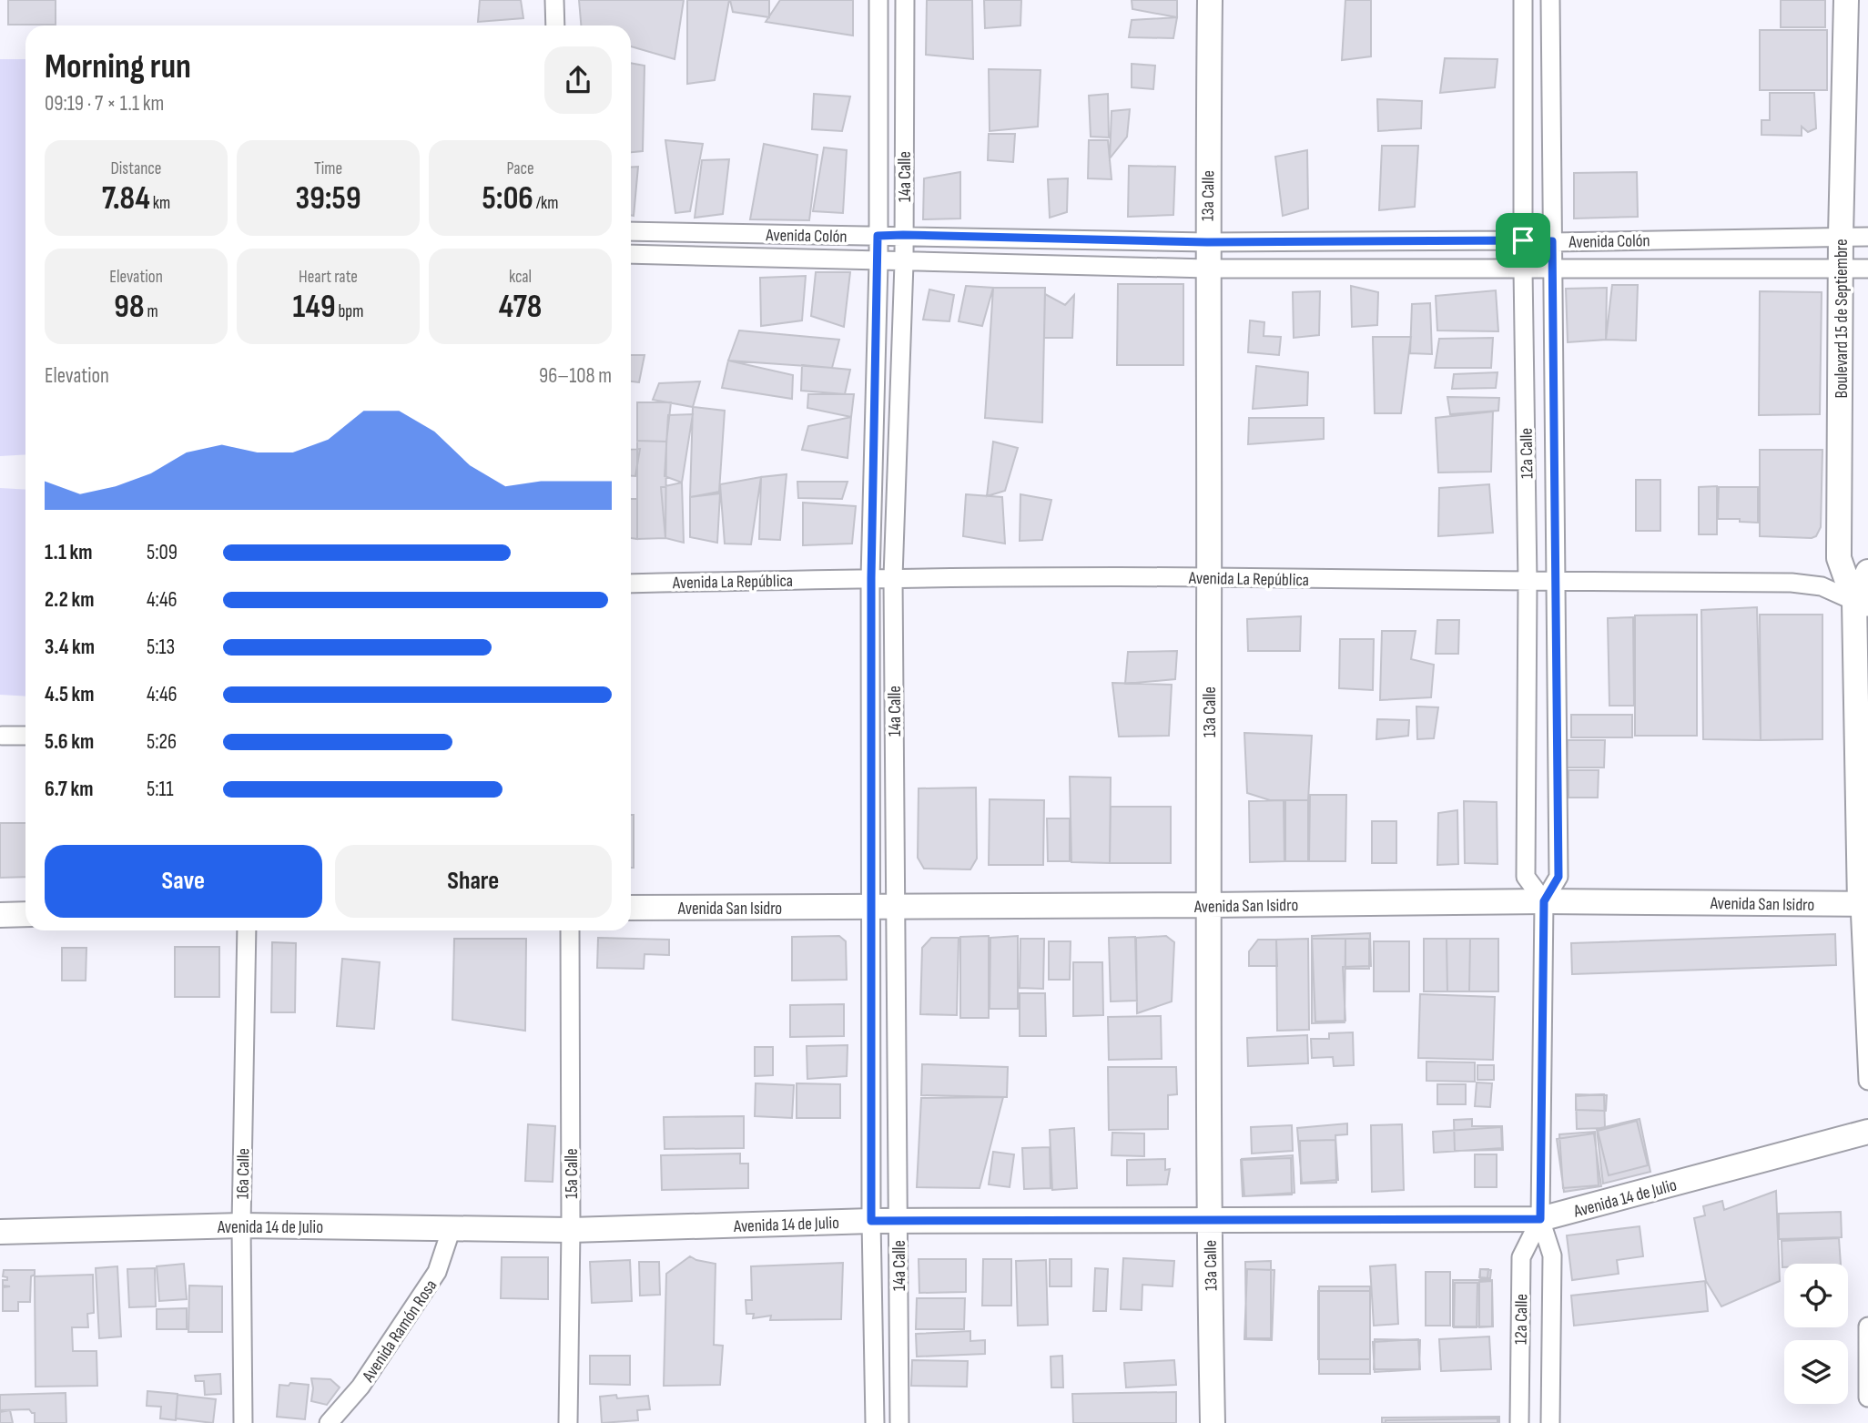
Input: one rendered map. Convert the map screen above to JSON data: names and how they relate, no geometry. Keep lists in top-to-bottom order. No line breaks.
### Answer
{"streets":{"street":["14a Calle","13a Calle","Avenida Colón","Boulevard 15 de Septiembre","12a Calle","Avenida La República","Avenida San Isidro","16a Calle","15a Calle","Avenida 14 de Julio","Avenida Ramón Rosa"]},"crossings":[["14a Calle","Avenida Colón"],["14a Calle","Avenida La República"],["14a Calle","Avenida San Isidro"],["14a Calle","Avenida 14 de Julio"],["13a Calle","Avenida Colón"],["13a Calle","Avenida La República"],["13a Calle","Avenida San Isidro"],["13a Calle","Avenida 14 de Julio"],["Avenida Colón","Boulevard 15 de Septiembre"],["Avenida Colón","12a Calle"],["Boulevard 15 de Septiembre","Avenida La República"],["12a Calle","Avenida La República"],["12a Calle","Avenida San Isidro"],["12a Calle","Avenida 14 de Julio"],["16a Calle","Avenida 14 de Julio"],["15a Calle","Avenida 14 de Julio"],["Avenida 14 de Julio","Avenida Ramón Rosa"]],"page":{"heading":["Morning run","09:19 · 7 × 1.1 km"],"stats":[["Distance","7.84 km"],["Time","39:59"],["Pace","5:06 /km"],["Elevation","98 m"],["Heart rate","149 bpm"],["kcal","478"]],"chart":["Elevation","96–108 m"],"list":[{"name":"1.1 km","note":"5:09"},{"name":"2.2 km","note":"4:46"},{"name":"3.4 km","note":"5:13"},{"name":"4.5 km","note":"4:46"},{"name":"5.6 km","note":"5:26"},{"name":"6.7 km","note":"5:11"}],"buttons":["Save","Share"]}}
